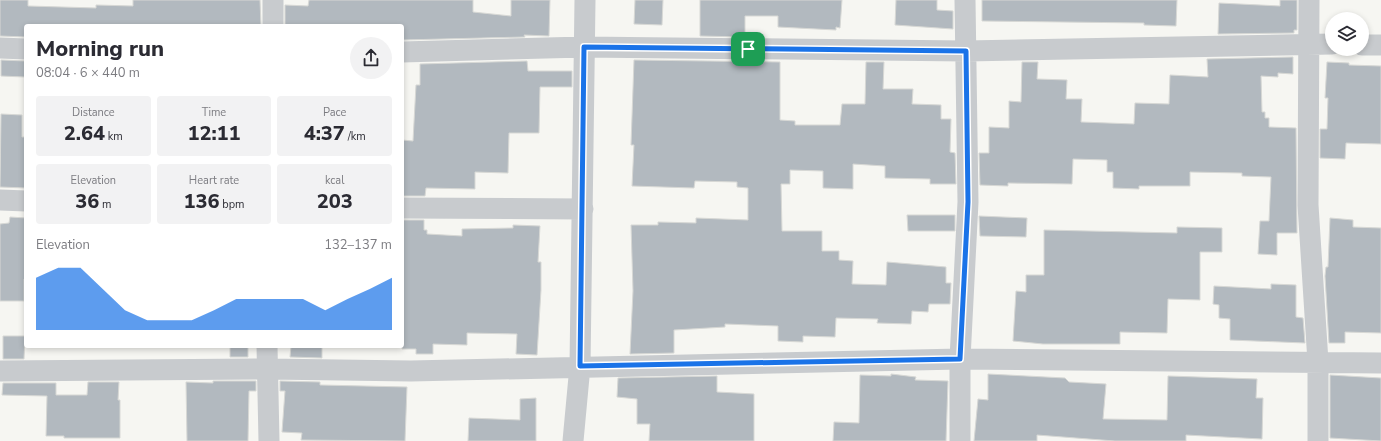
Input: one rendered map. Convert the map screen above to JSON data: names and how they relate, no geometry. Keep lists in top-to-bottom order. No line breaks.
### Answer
{"page":{"heading":["Morning run","08:04 · 6 × 440 m"],"stats":[["Distance","2.64 km"],["Time","12:11"],["Pace","4:37 /km"],["Elevation","36 m"],["Heart rate","136 bpm"],["kcal","203"]],"chart":["Elevation","132–137 m"]}}
